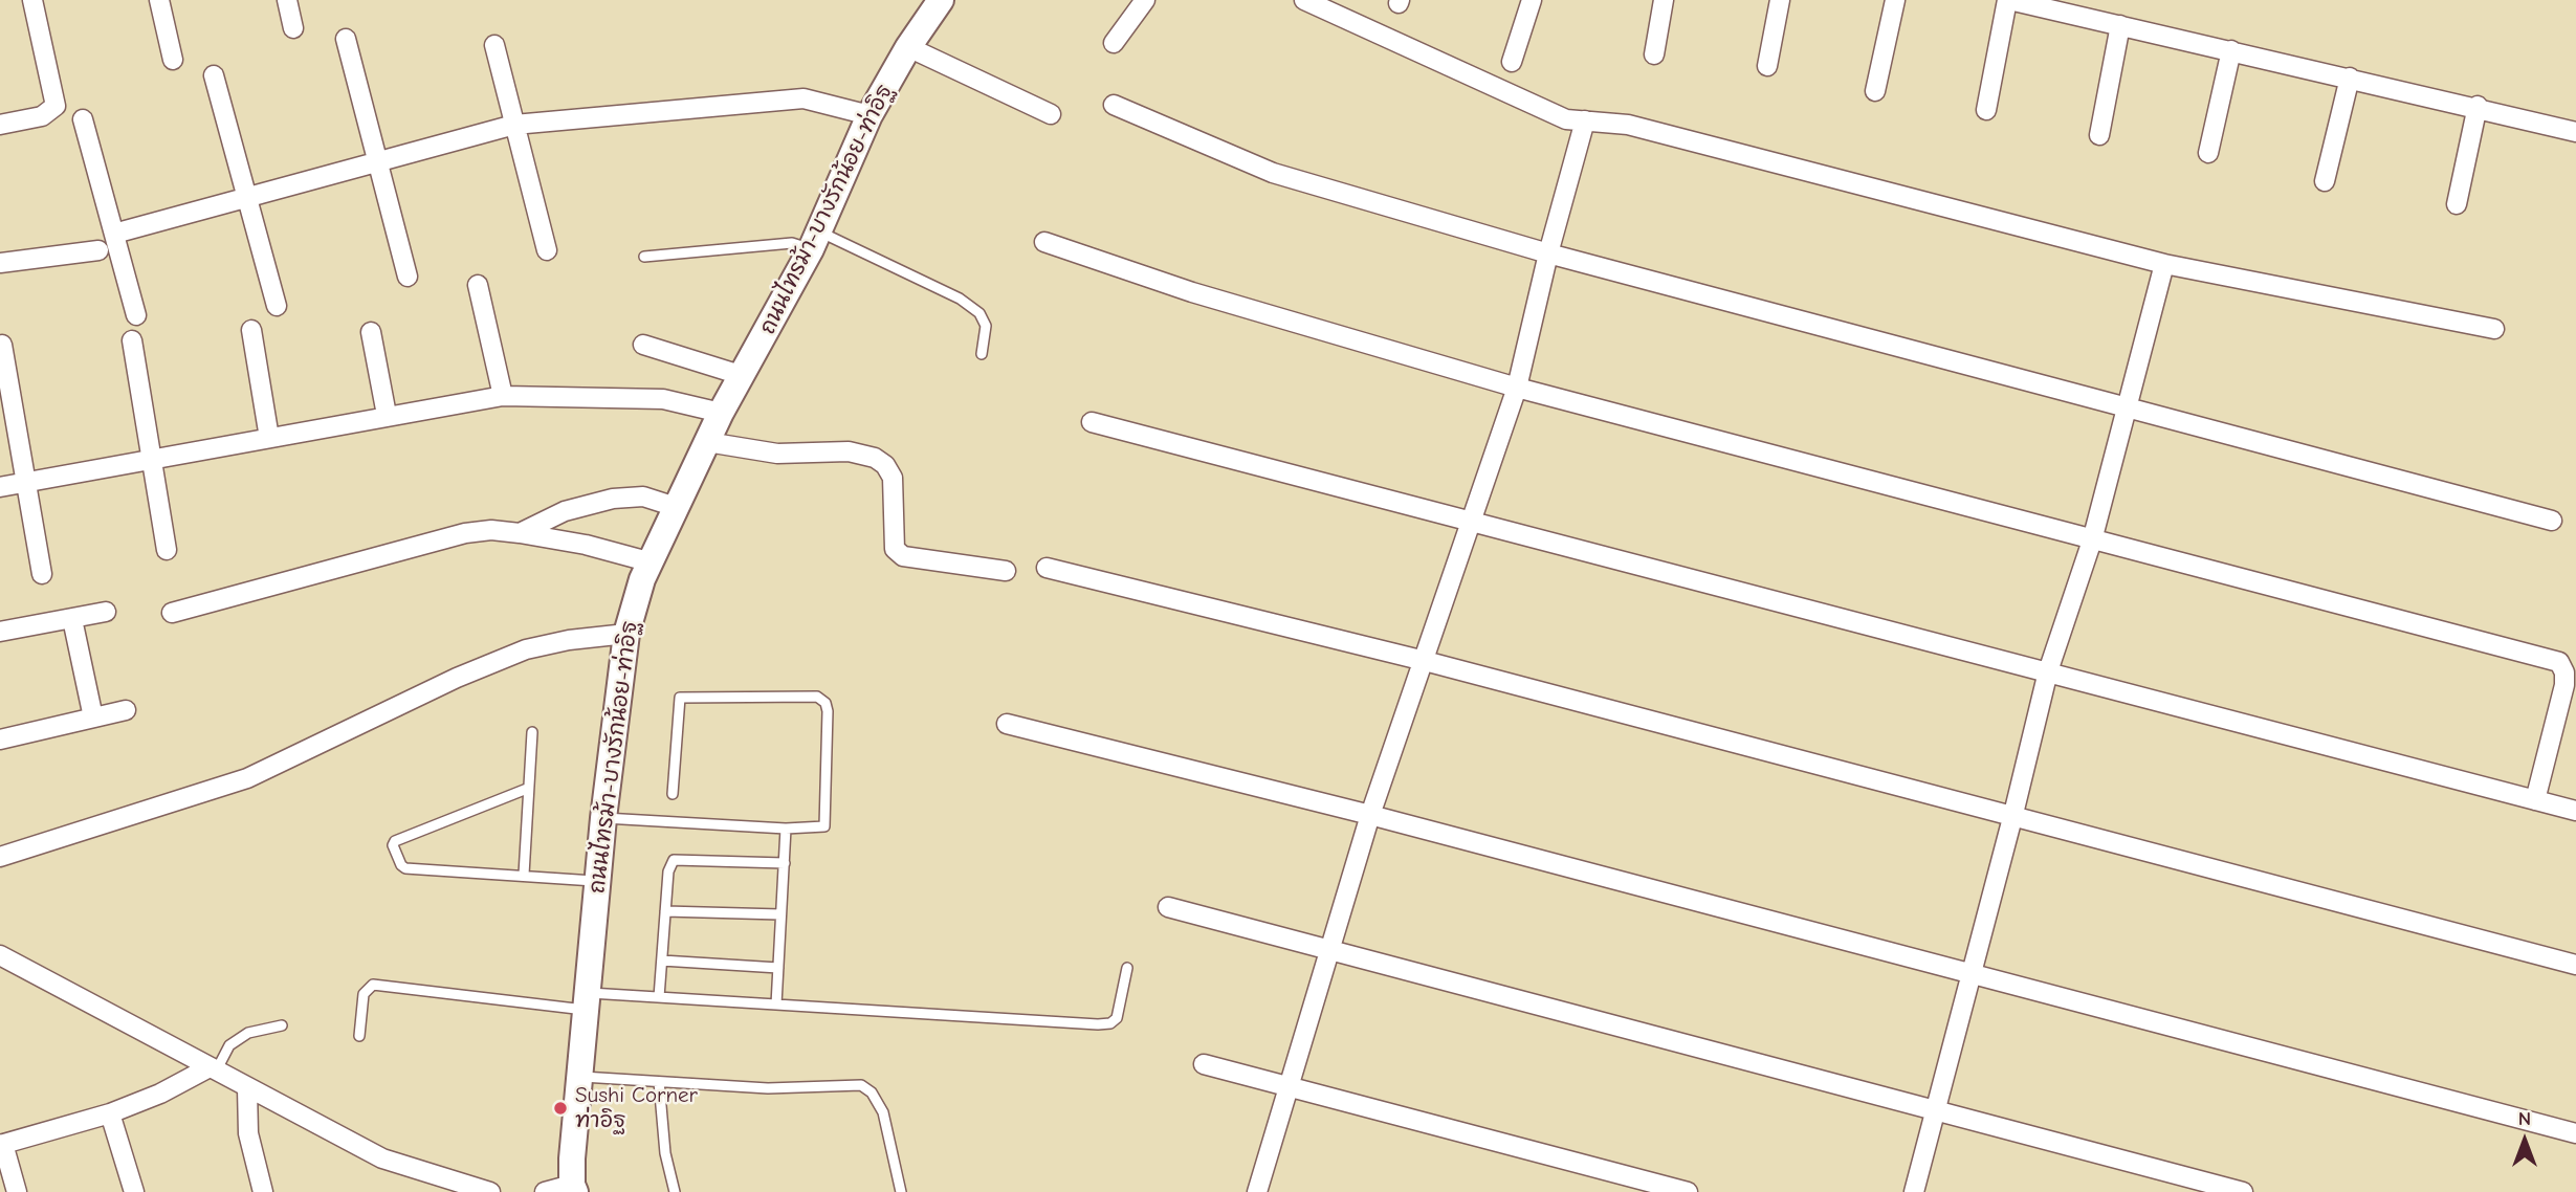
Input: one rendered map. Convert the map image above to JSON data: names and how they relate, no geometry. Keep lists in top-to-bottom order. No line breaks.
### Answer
{"streets":{"street":["ถนนไทรม้า-บางรักน้อย-ท่าอิฐ"]},"places":["Sushi Corner ท่าอิฐ"],"north":"top"}
